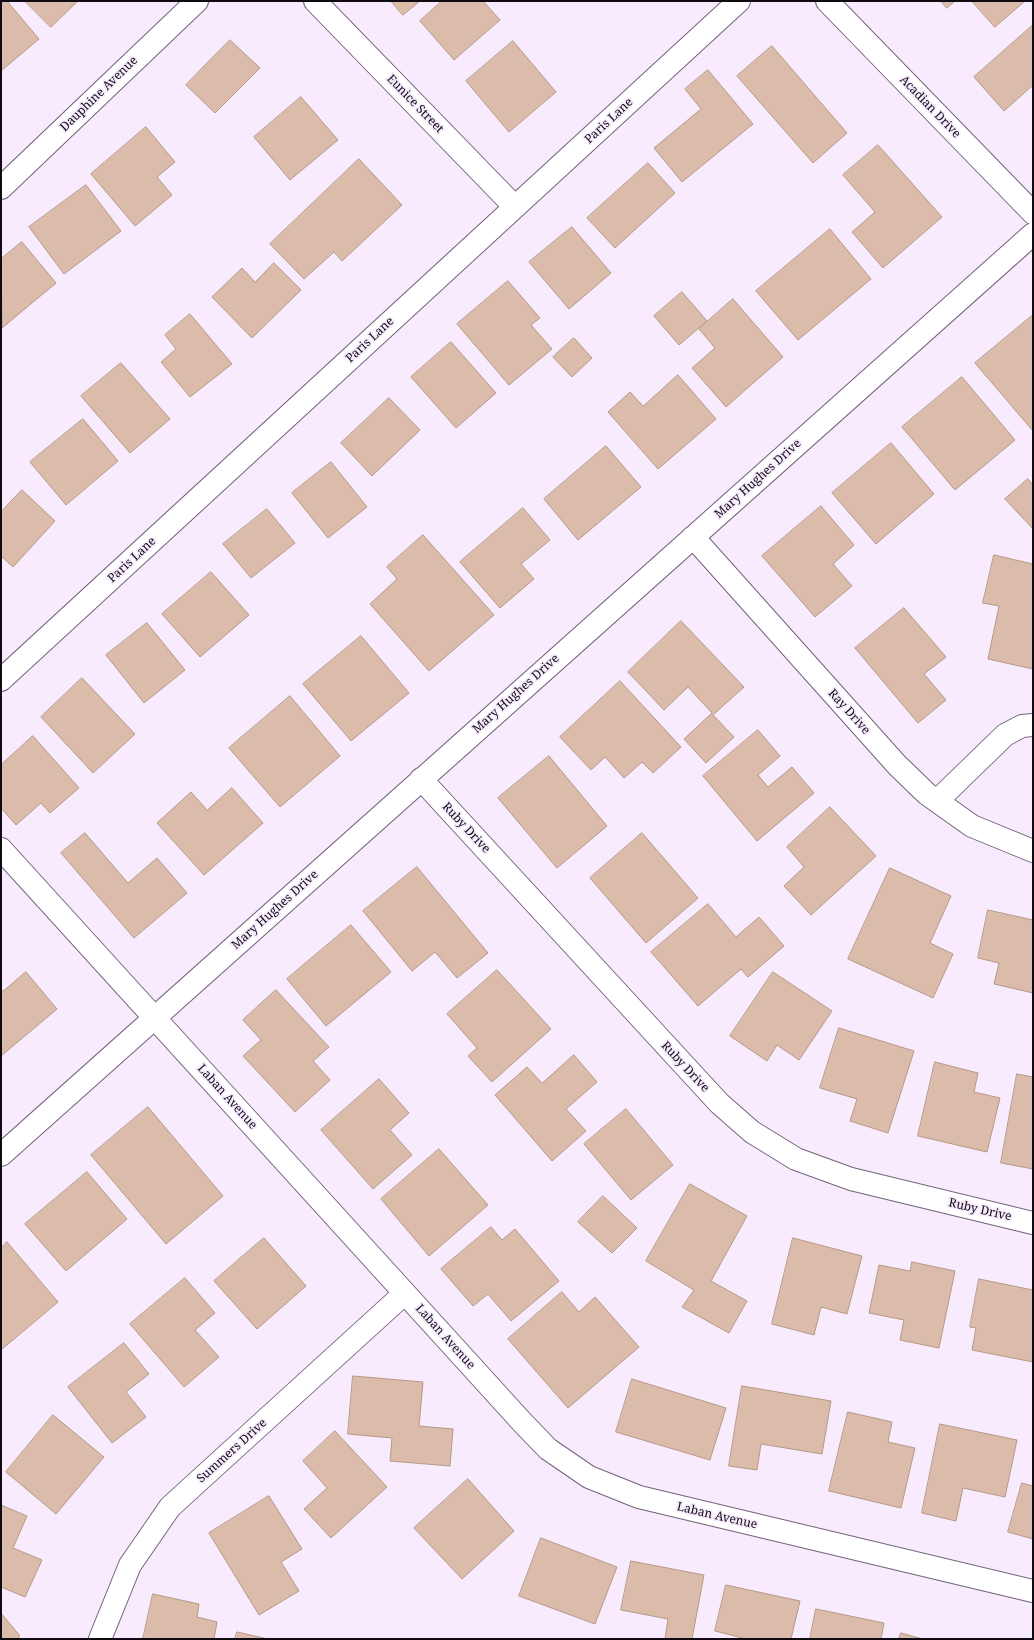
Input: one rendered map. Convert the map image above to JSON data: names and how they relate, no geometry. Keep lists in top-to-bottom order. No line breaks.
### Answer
{"streets":{"street":["Dauphine Avenue","Eunice Street","Acadian Drive","Paris Lane","Mary Hughes Drive","Ray Drive","Ruby Drive","Laban Avenue","Summers Drive"]},"crossings":[["Eunice Street","Paris Lane"],["Mary Hughes Drive","Ray Drive"],["Mary Hughes Drive","Ruby Drive"],["Mary Hughes Drive","Laban Avenue"],["Laban Avenue","Summers Drive"]]}
